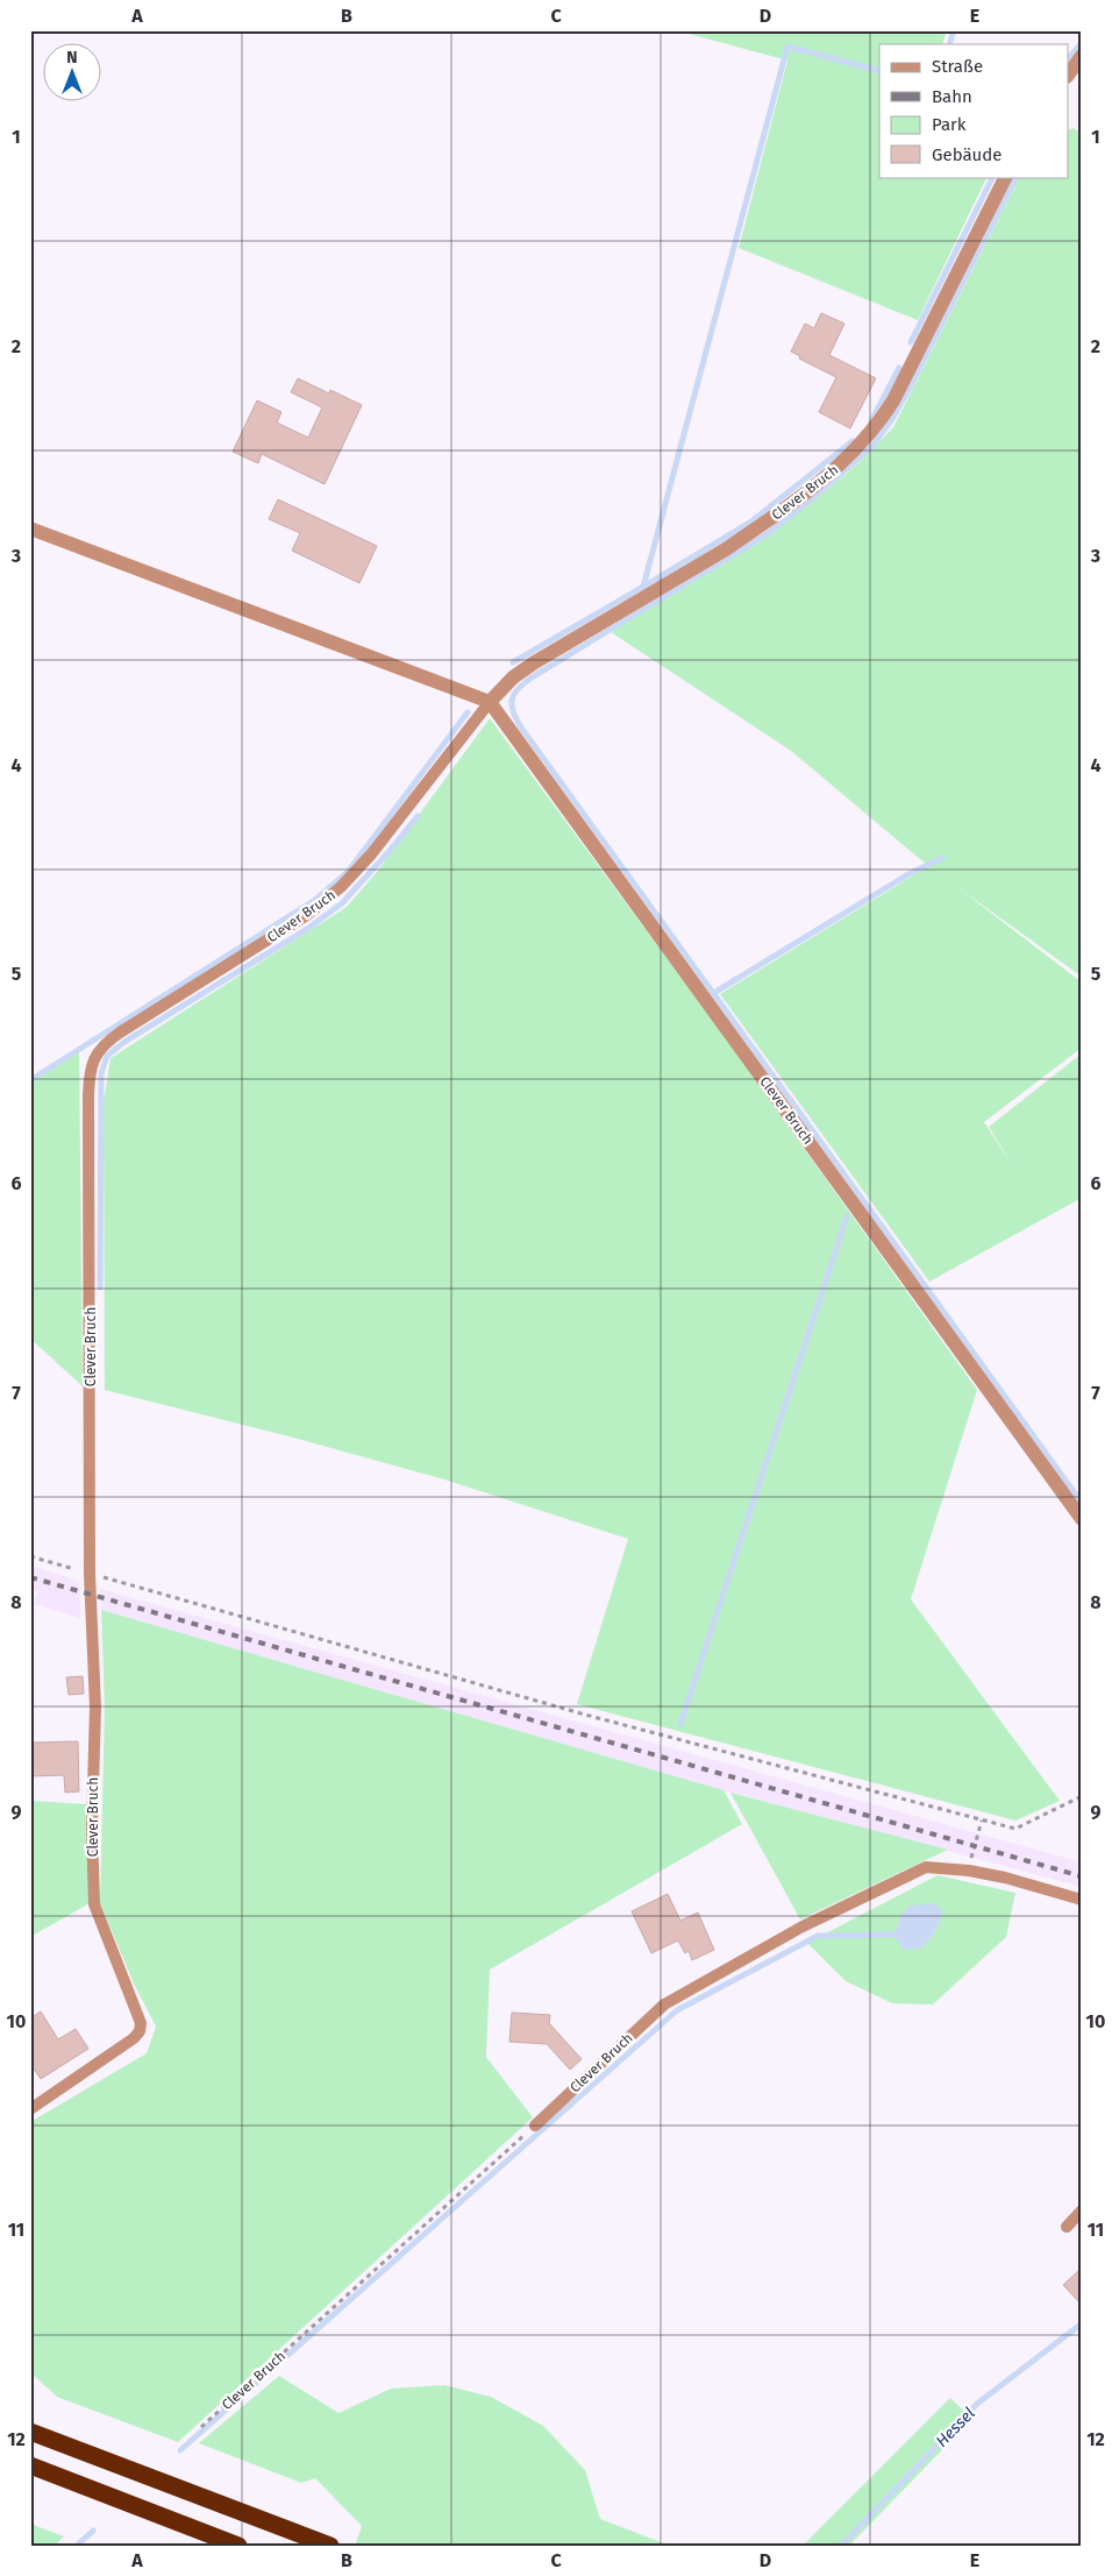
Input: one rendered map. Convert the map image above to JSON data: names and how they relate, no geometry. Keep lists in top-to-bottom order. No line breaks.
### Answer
{"streets":{"street":["Clever Bruch"]},"water":["Hessel"],"legend":["Straße","Bahn","Park","Gebäude"],"north":"top","grid":{"columns":["A","B","C","D","E"],"rows":["1","2","3","4","5","6","7","8","9","10","11","12"]}}
